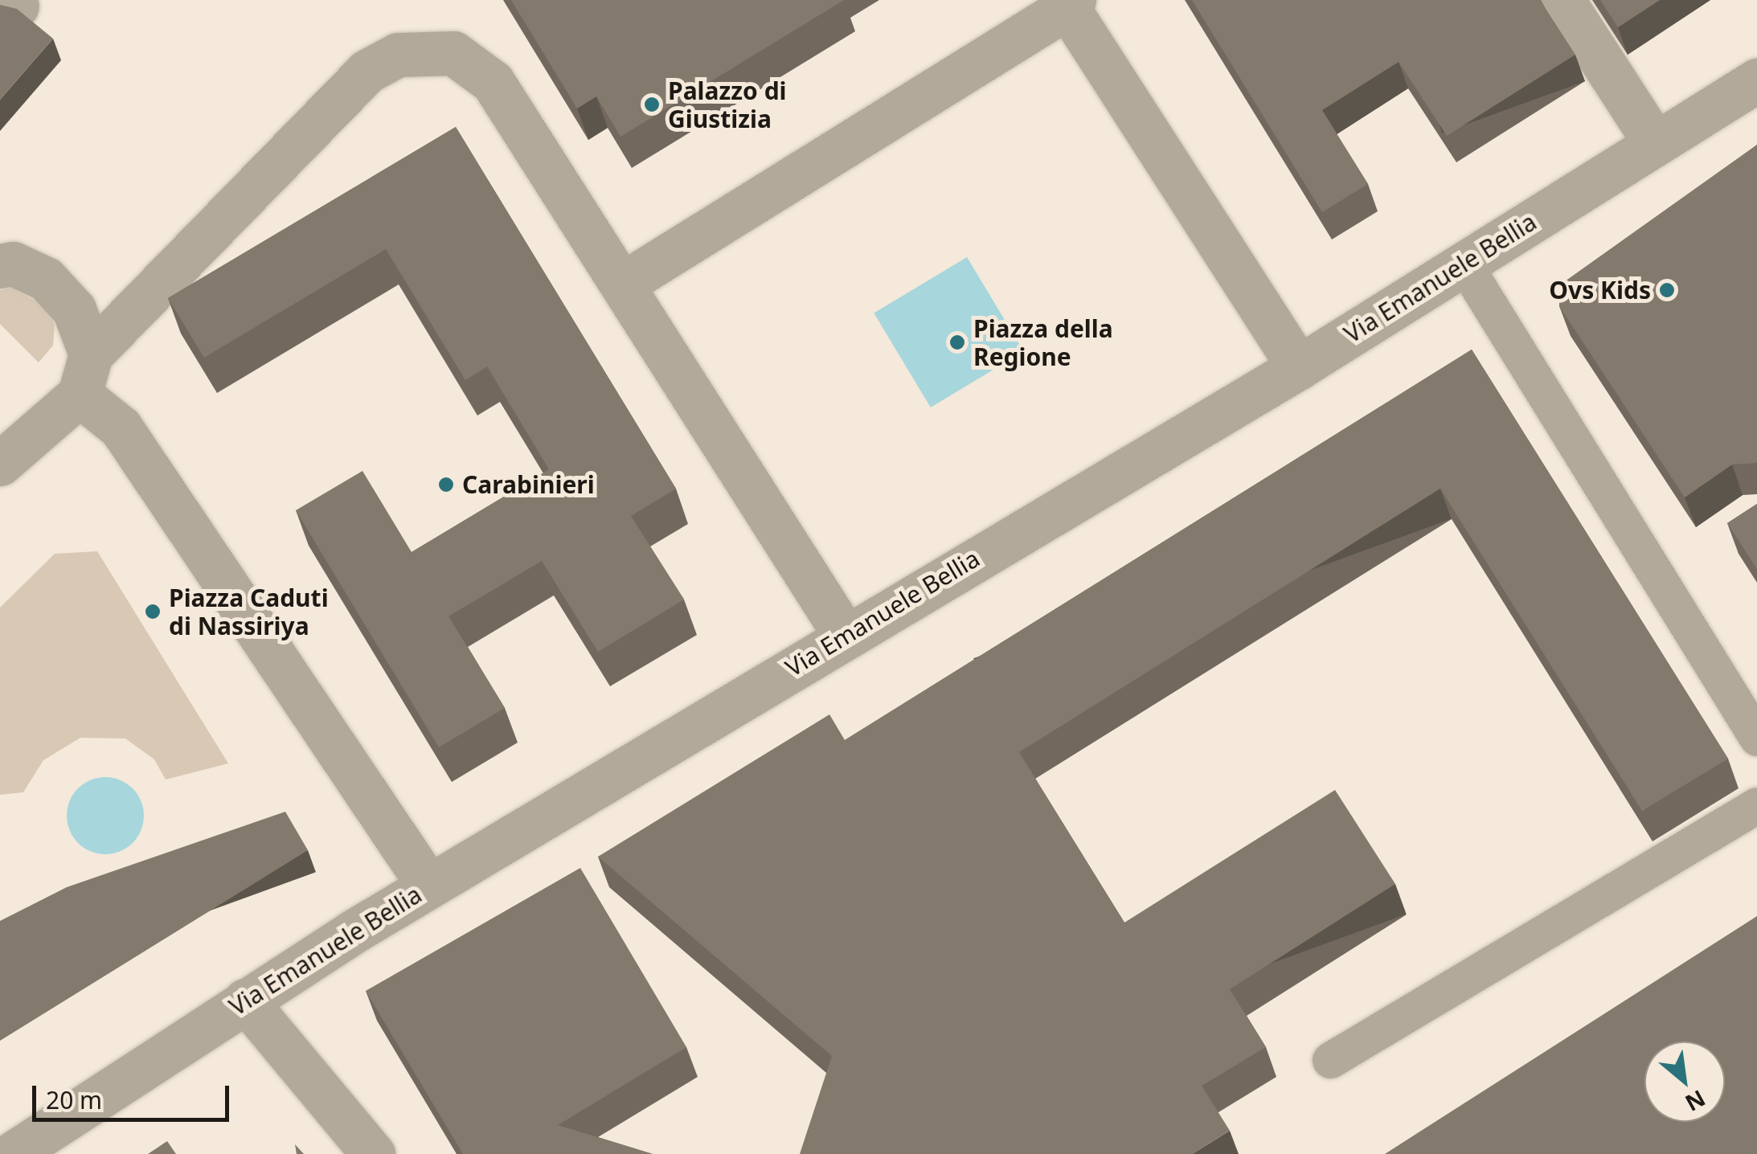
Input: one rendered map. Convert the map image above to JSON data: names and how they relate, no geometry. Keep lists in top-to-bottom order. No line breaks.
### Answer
{"streets":{"street":["Via Emanuele Bellia"]},"places":["Palazzo di Giustizia","Ovs Kids","Piazza della Regione","Carabinieri","Piazza Caduti di Nassiriya"],"scale_bar":"20 m","north":"bottom right"}
